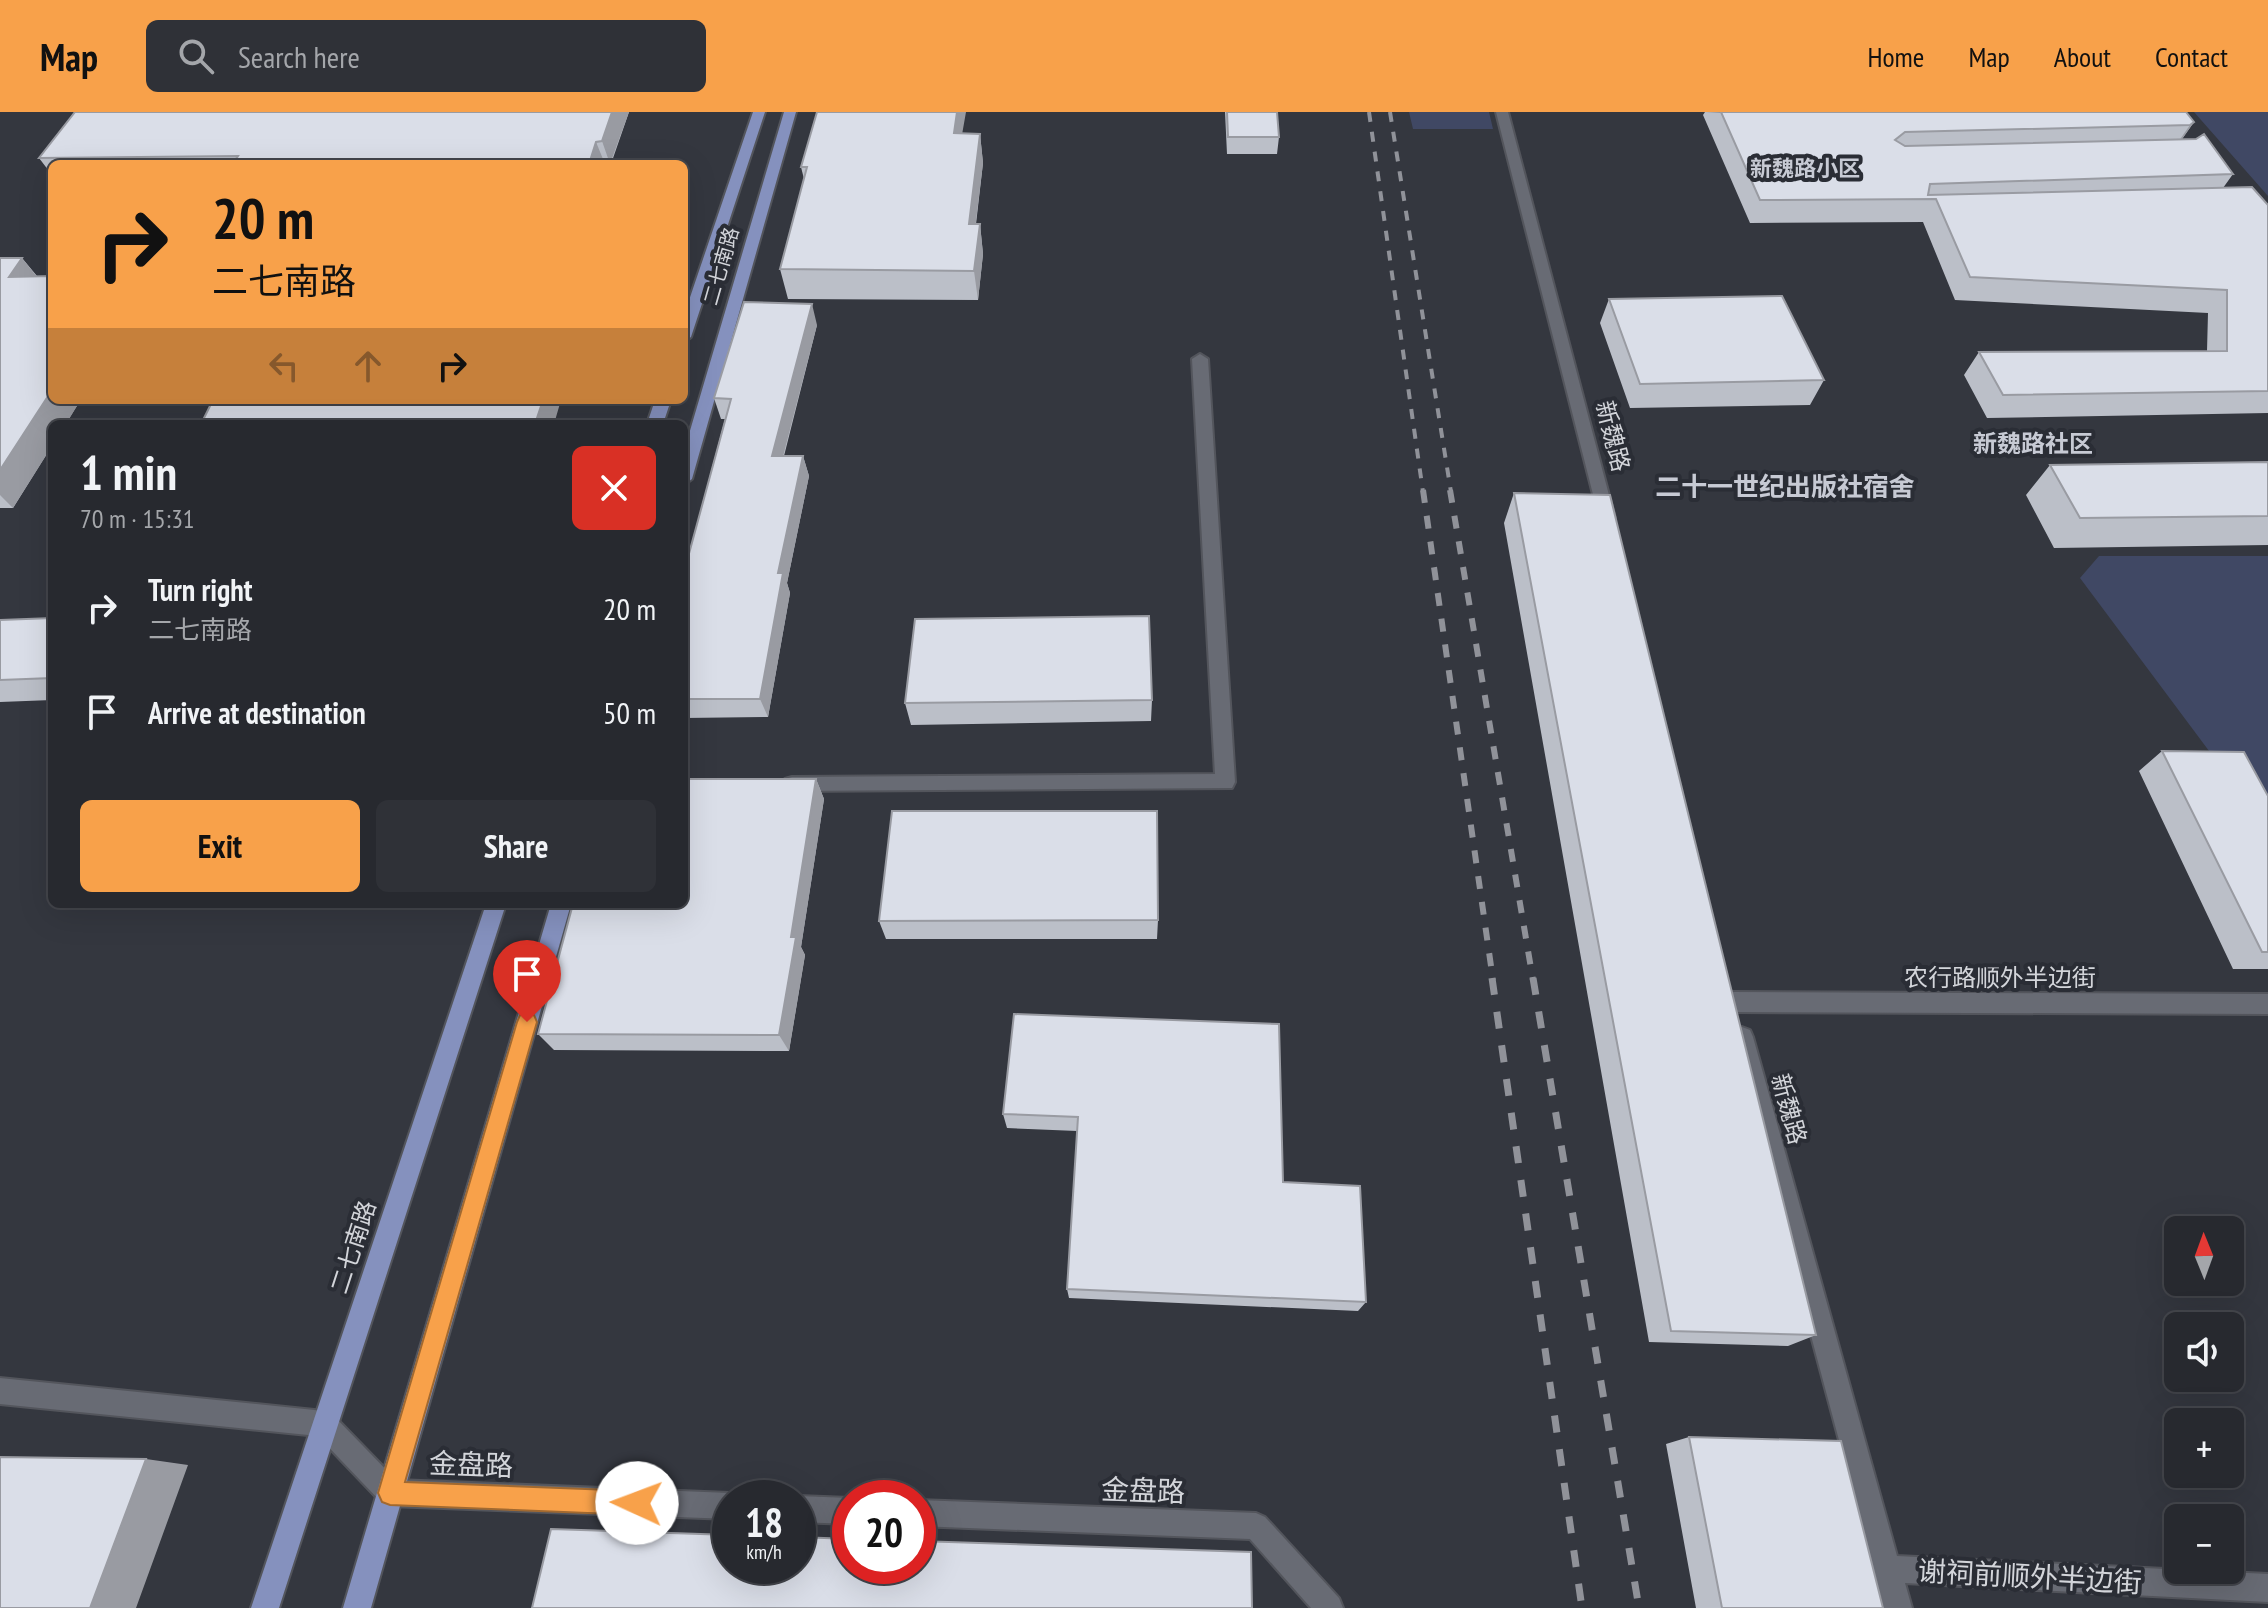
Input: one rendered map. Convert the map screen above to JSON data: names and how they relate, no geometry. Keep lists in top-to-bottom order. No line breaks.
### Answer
{"streets":{"main road":["二七南路"],"street":["新魏路","农行路顺外半边街","金盘路","谢祠前顺外半边街"]},"crossings":[["新魏路","农行路顺外半边街"],["新魏路","谢祠前顺外半边街"]],"districts":["新魏路小区","新魏路社区","二十一世纪出版社宿舍"],"north":"top","page":{"header":"Map","search":"Search here","nav":["Home","Map","About","Contact"],"turn":["20 m","二七南路"],"heading":["1 min","70 m · 15:31"],"list":[{"name":"Turn right","note":"二七南路","value":"20 m"},{"name":"Arrive at destination","value":"50 m"}],"buttons":["Exit","Share"],"map_buttons":["+","−"],"speed":"18 km/h","limit":"20"}}
